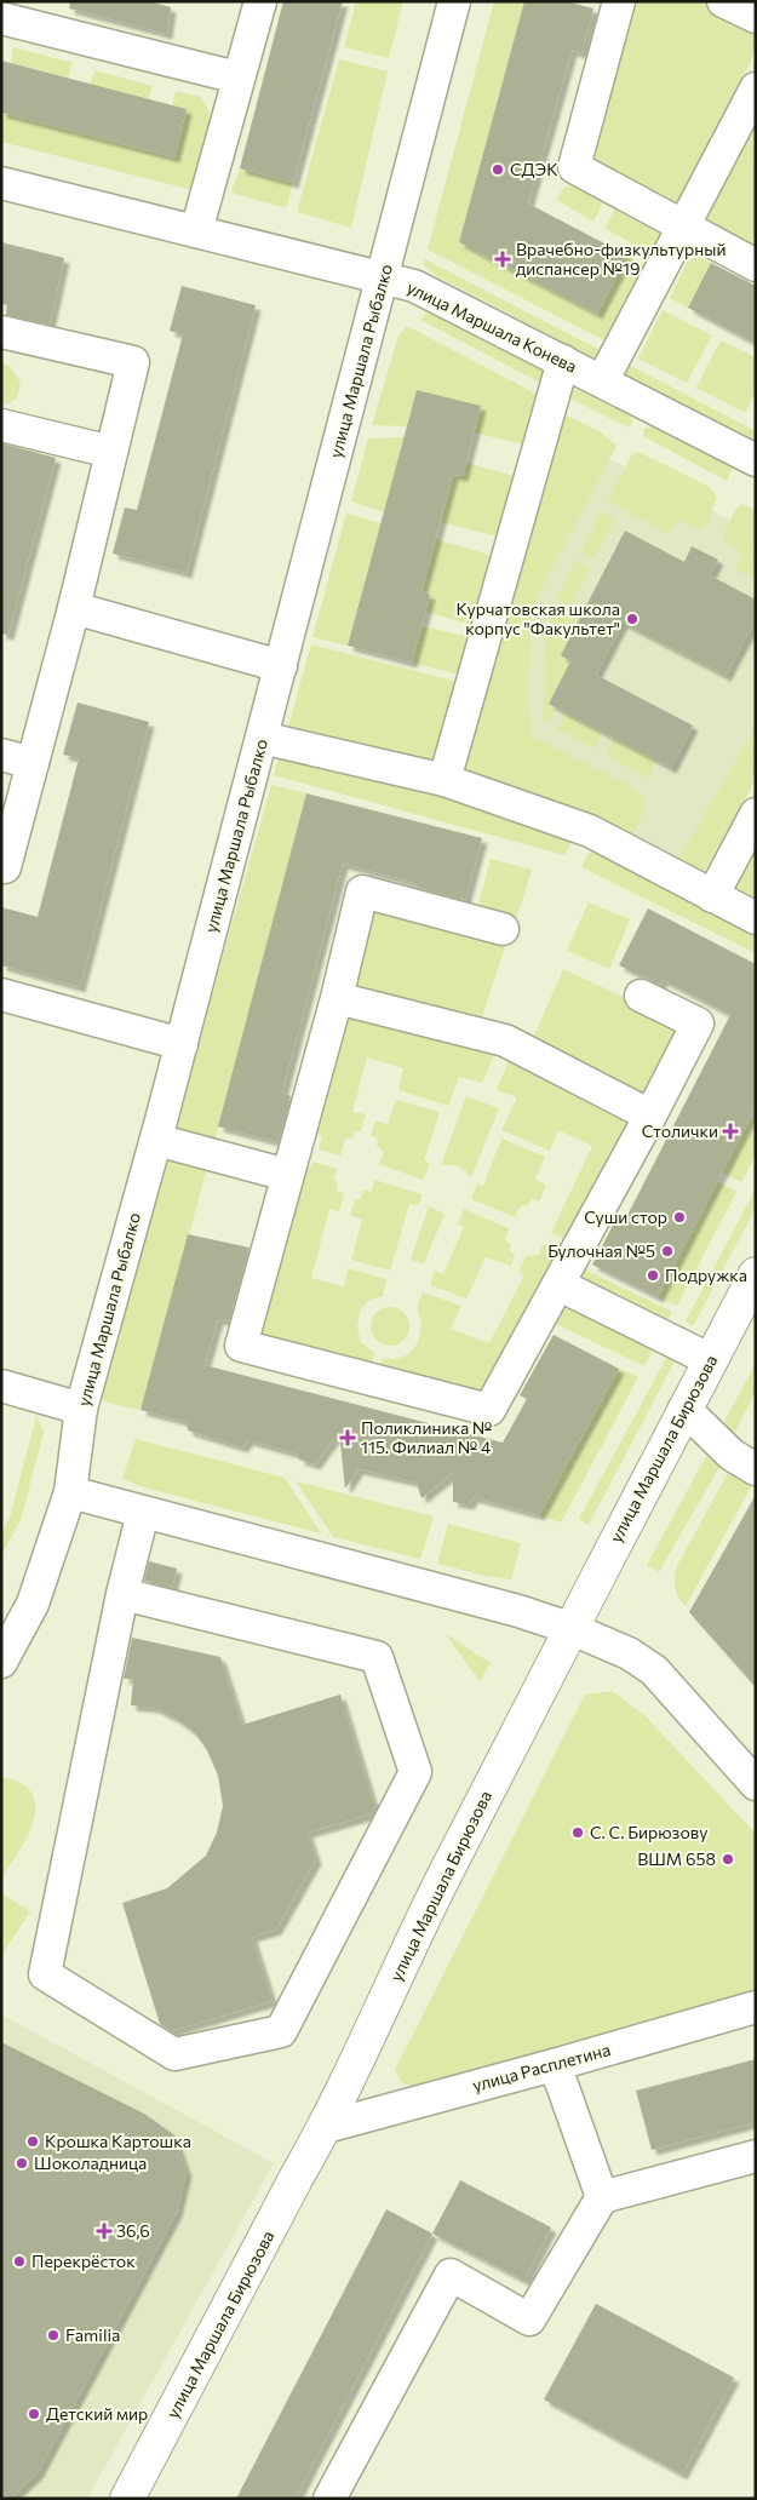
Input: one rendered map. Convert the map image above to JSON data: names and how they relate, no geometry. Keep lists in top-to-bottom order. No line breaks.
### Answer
{"streets":{"main road":["улица Маршала Бирюзова"],"street":["улица Маршала Конева","улица Маршала Рыбалко","улица Расплетина"]},"crossings":[["улица Маршала Конева","улица Маршала Рыбалко"],["улица Маршала Бирюзова","улица Расплетина"]],"places":{"other":["СДЭК","Курчатовская школа корпус \"Факультет\"","Суши стор","Булочная №5","Подружка","С. С. Бирюзову","ВШM 658","Крошка Картошка","Шоколадница","Перекрёсток","Familia","Детский мир"],"health":["Врачебно-физкультурный диспансер №19","Столички","Поликлиника № 115. Филиал № 4","36,6"]}}
